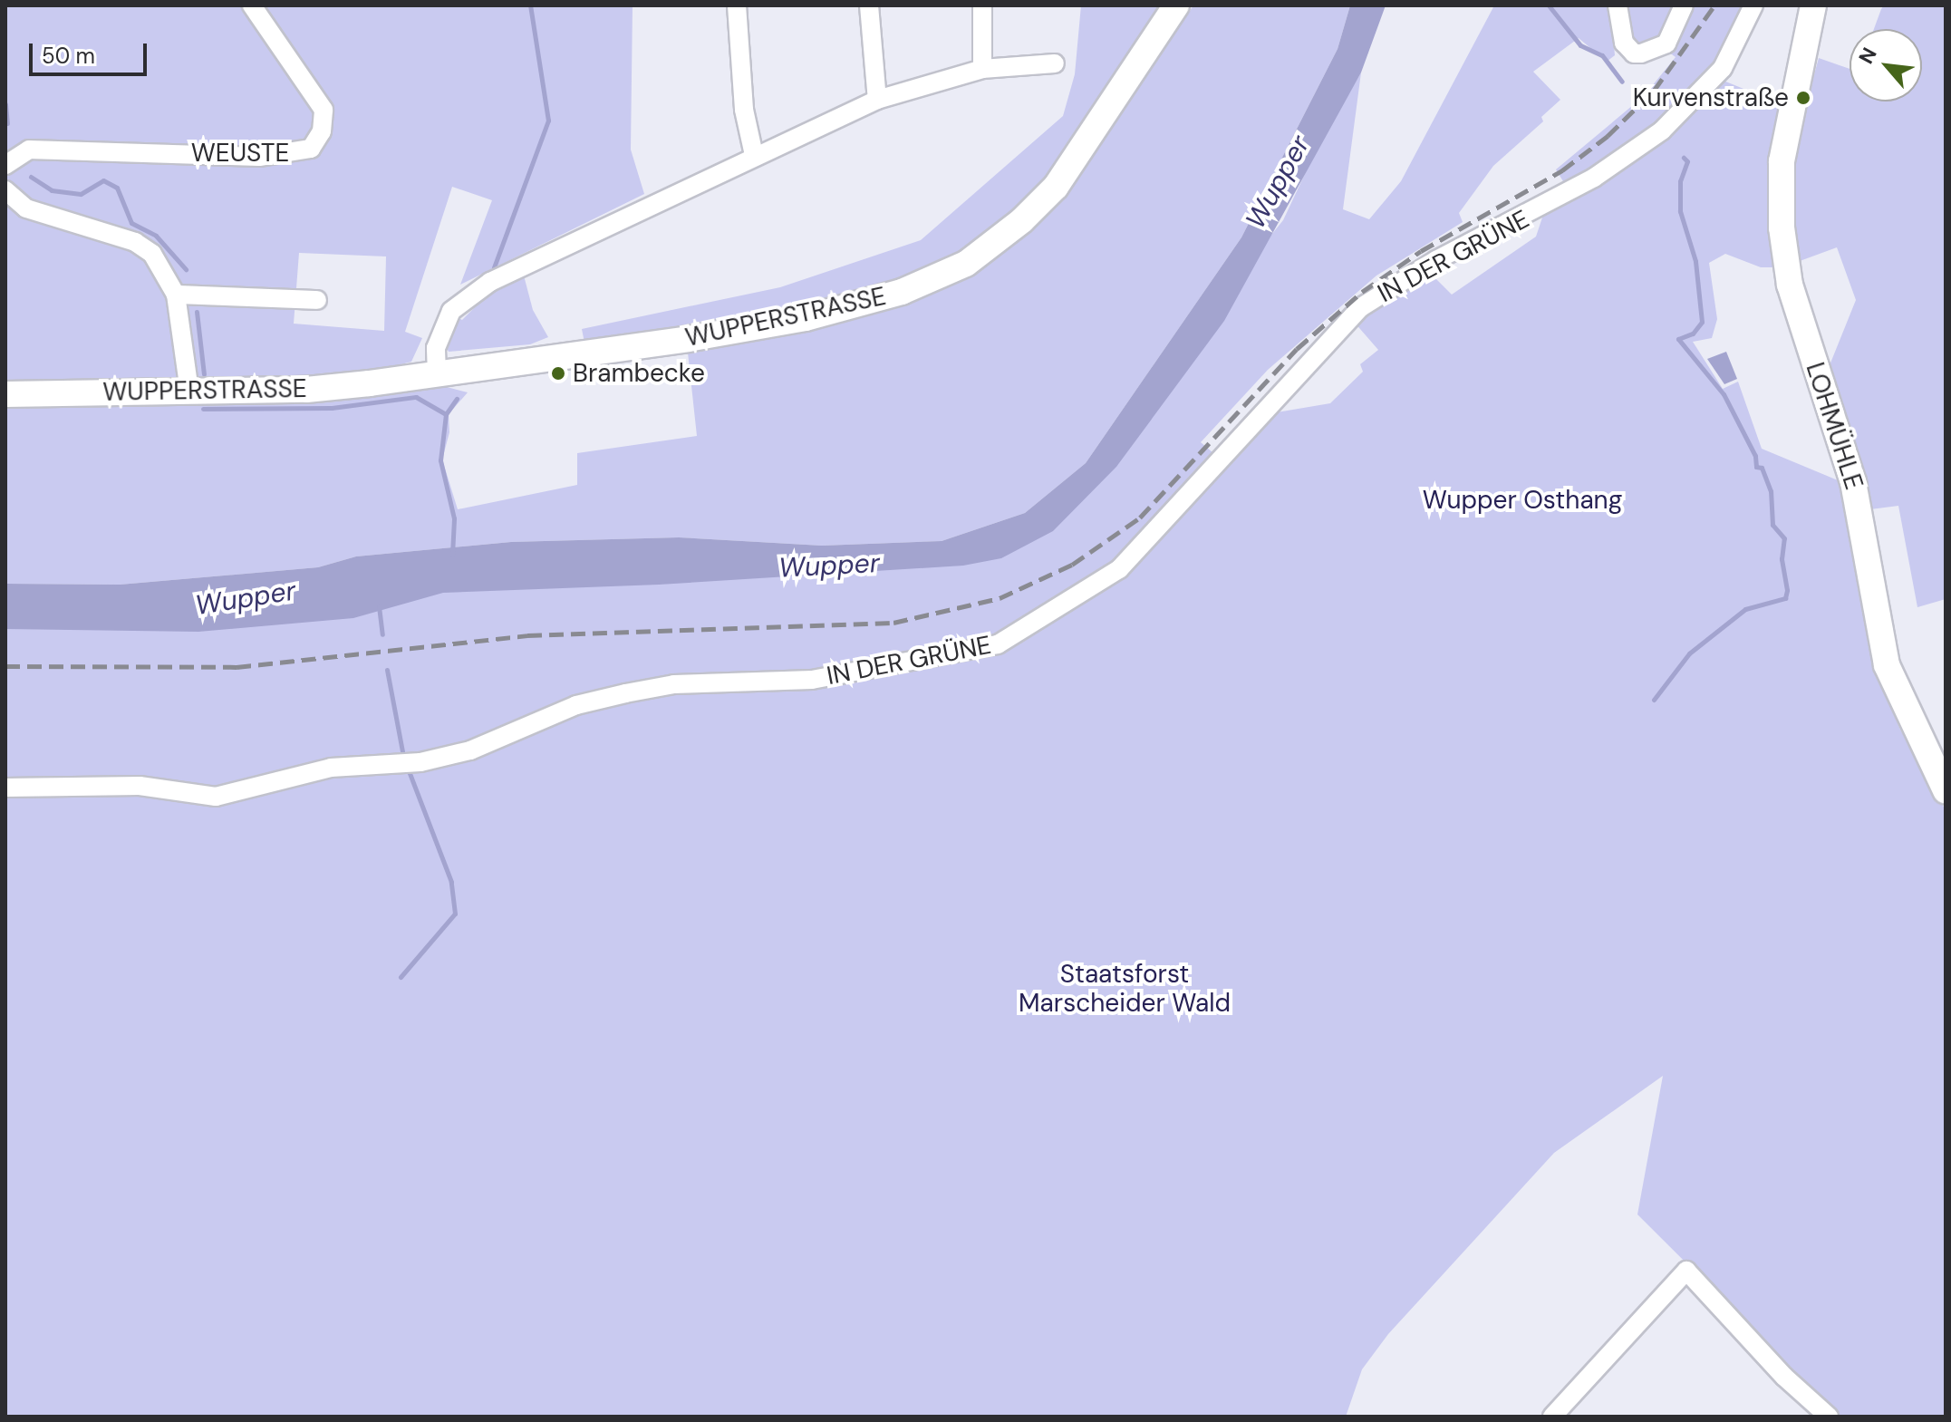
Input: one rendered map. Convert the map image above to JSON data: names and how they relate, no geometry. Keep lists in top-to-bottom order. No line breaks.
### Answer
{"streets":{"main road":["WUPPERSTRASSE","LOHMÜHLE"],"street":["WEUSTE","IN DER GRÜNE"]},"water":["Wupper"],"parks":["Wupper Osthang","Staatsforst Marscheider Wald"],"places":["Kurvenstraße","Brambecke"],"scale_bar":"50 m","north":"top left"}
